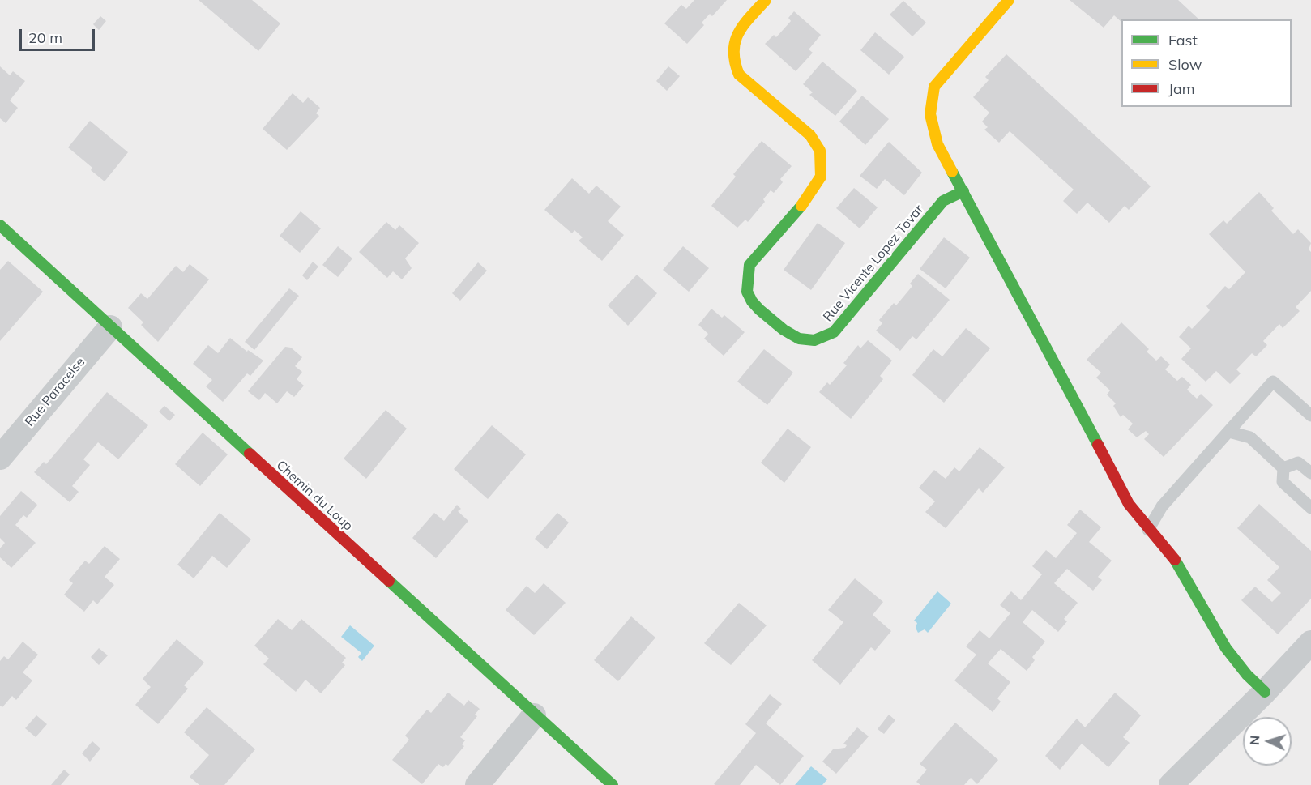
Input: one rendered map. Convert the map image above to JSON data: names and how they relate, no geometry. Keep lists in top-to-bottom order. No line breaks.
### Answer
{"streets":{"street":["Rue Vicente Lopez Tovar","Rue Paracelse","Chemin du Loup"]},"crossings":[["Rue Paracelse","Chemin du Loup"]],"legend":["Fast","Slow","Jam"],"scale_bar":"20 m","north":"left"}
